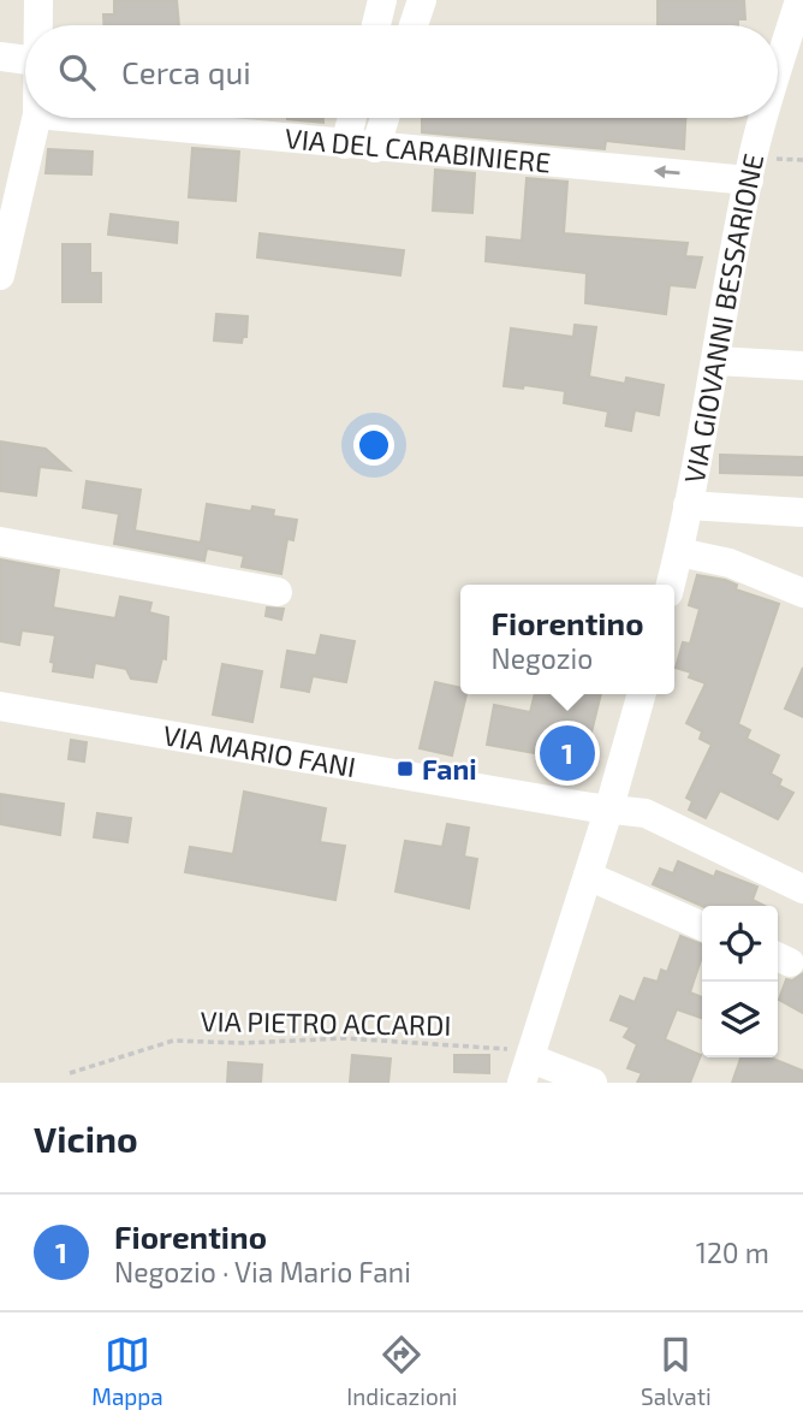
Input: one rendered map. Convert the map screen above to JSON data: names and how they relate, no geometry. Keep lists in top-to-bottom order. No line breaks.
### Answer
{"streets":{"street":["VIA DEL CARABINIERE","VIA GIOVANNI BESSARIONE","VIA MARIO FANI"],"path":["VIA PIETRO ACCARDI"]},"crossings":[["VIA DEL CARABINIERE","VIA GIOVANNI BESSARIONE"]],"one_way":["VIA DEL CARABINIERE"],"places":{"transit":["Fani"]},"page":{"search":"Cerca qui","popup":["Fiorentino","Negozio"],"pins":"1","heading":"Vicino","list":[{"mark":"1","name":"Fiorentino","note":"Negozio · Via Mario Fani","value":"120 m"}],"nav":["Mappa","Indicazioni","Salvati"]}}
